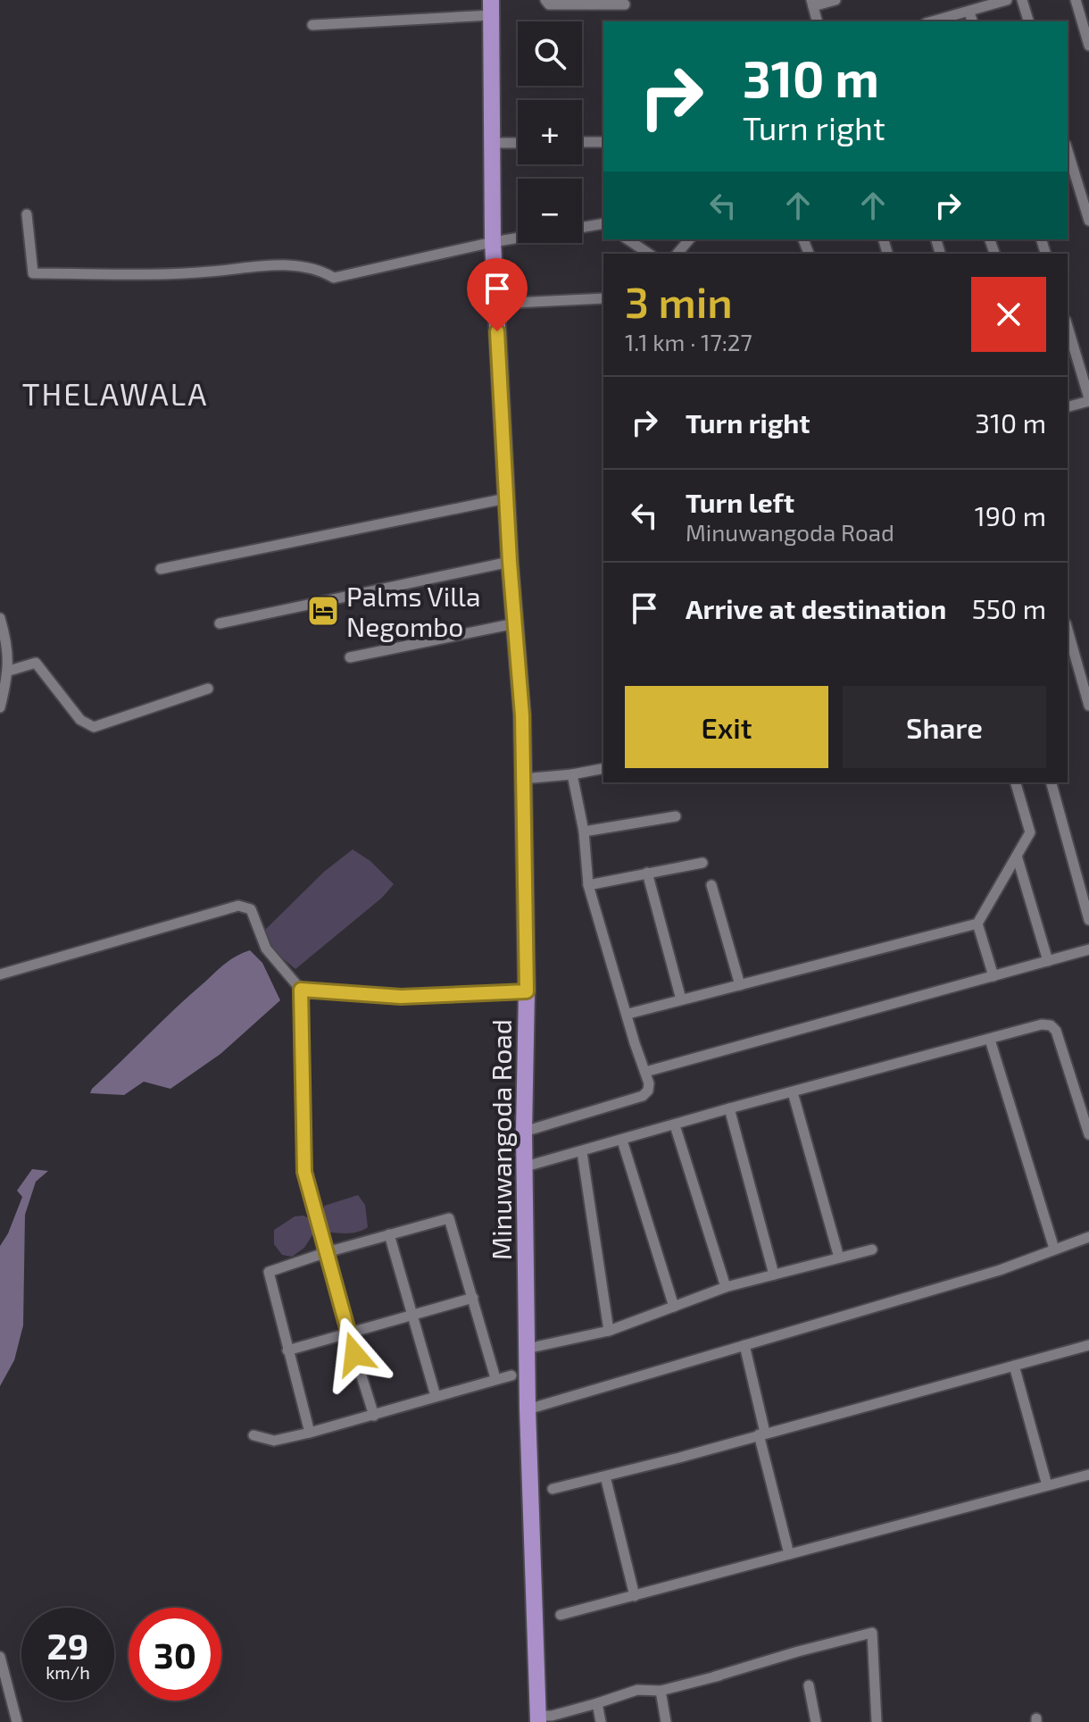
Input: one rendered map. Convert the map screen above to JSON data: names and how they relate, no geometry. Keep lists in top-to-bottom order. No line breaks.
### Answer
{"streets":{"main road":["Minuwangoda Road"]},"districts":["THELAWALA"],"places":{"hotel":["Palms Villa Negombo"]},"page":{"map_buttons":["+","−"],"turn":["310 m","Turn right"],"heading":["3 min","1.1 km · 17:27"],"list":[{"name":"Turn right","value":"310 m"},{"name":"Turn left","note":"Minuwangoda Road","value":"190 m"},{"name":"Arrive at destination","value":"550 m"}],"buttons":["Exit","Share"],"speed":"29 km/h","limit":"30"}}
